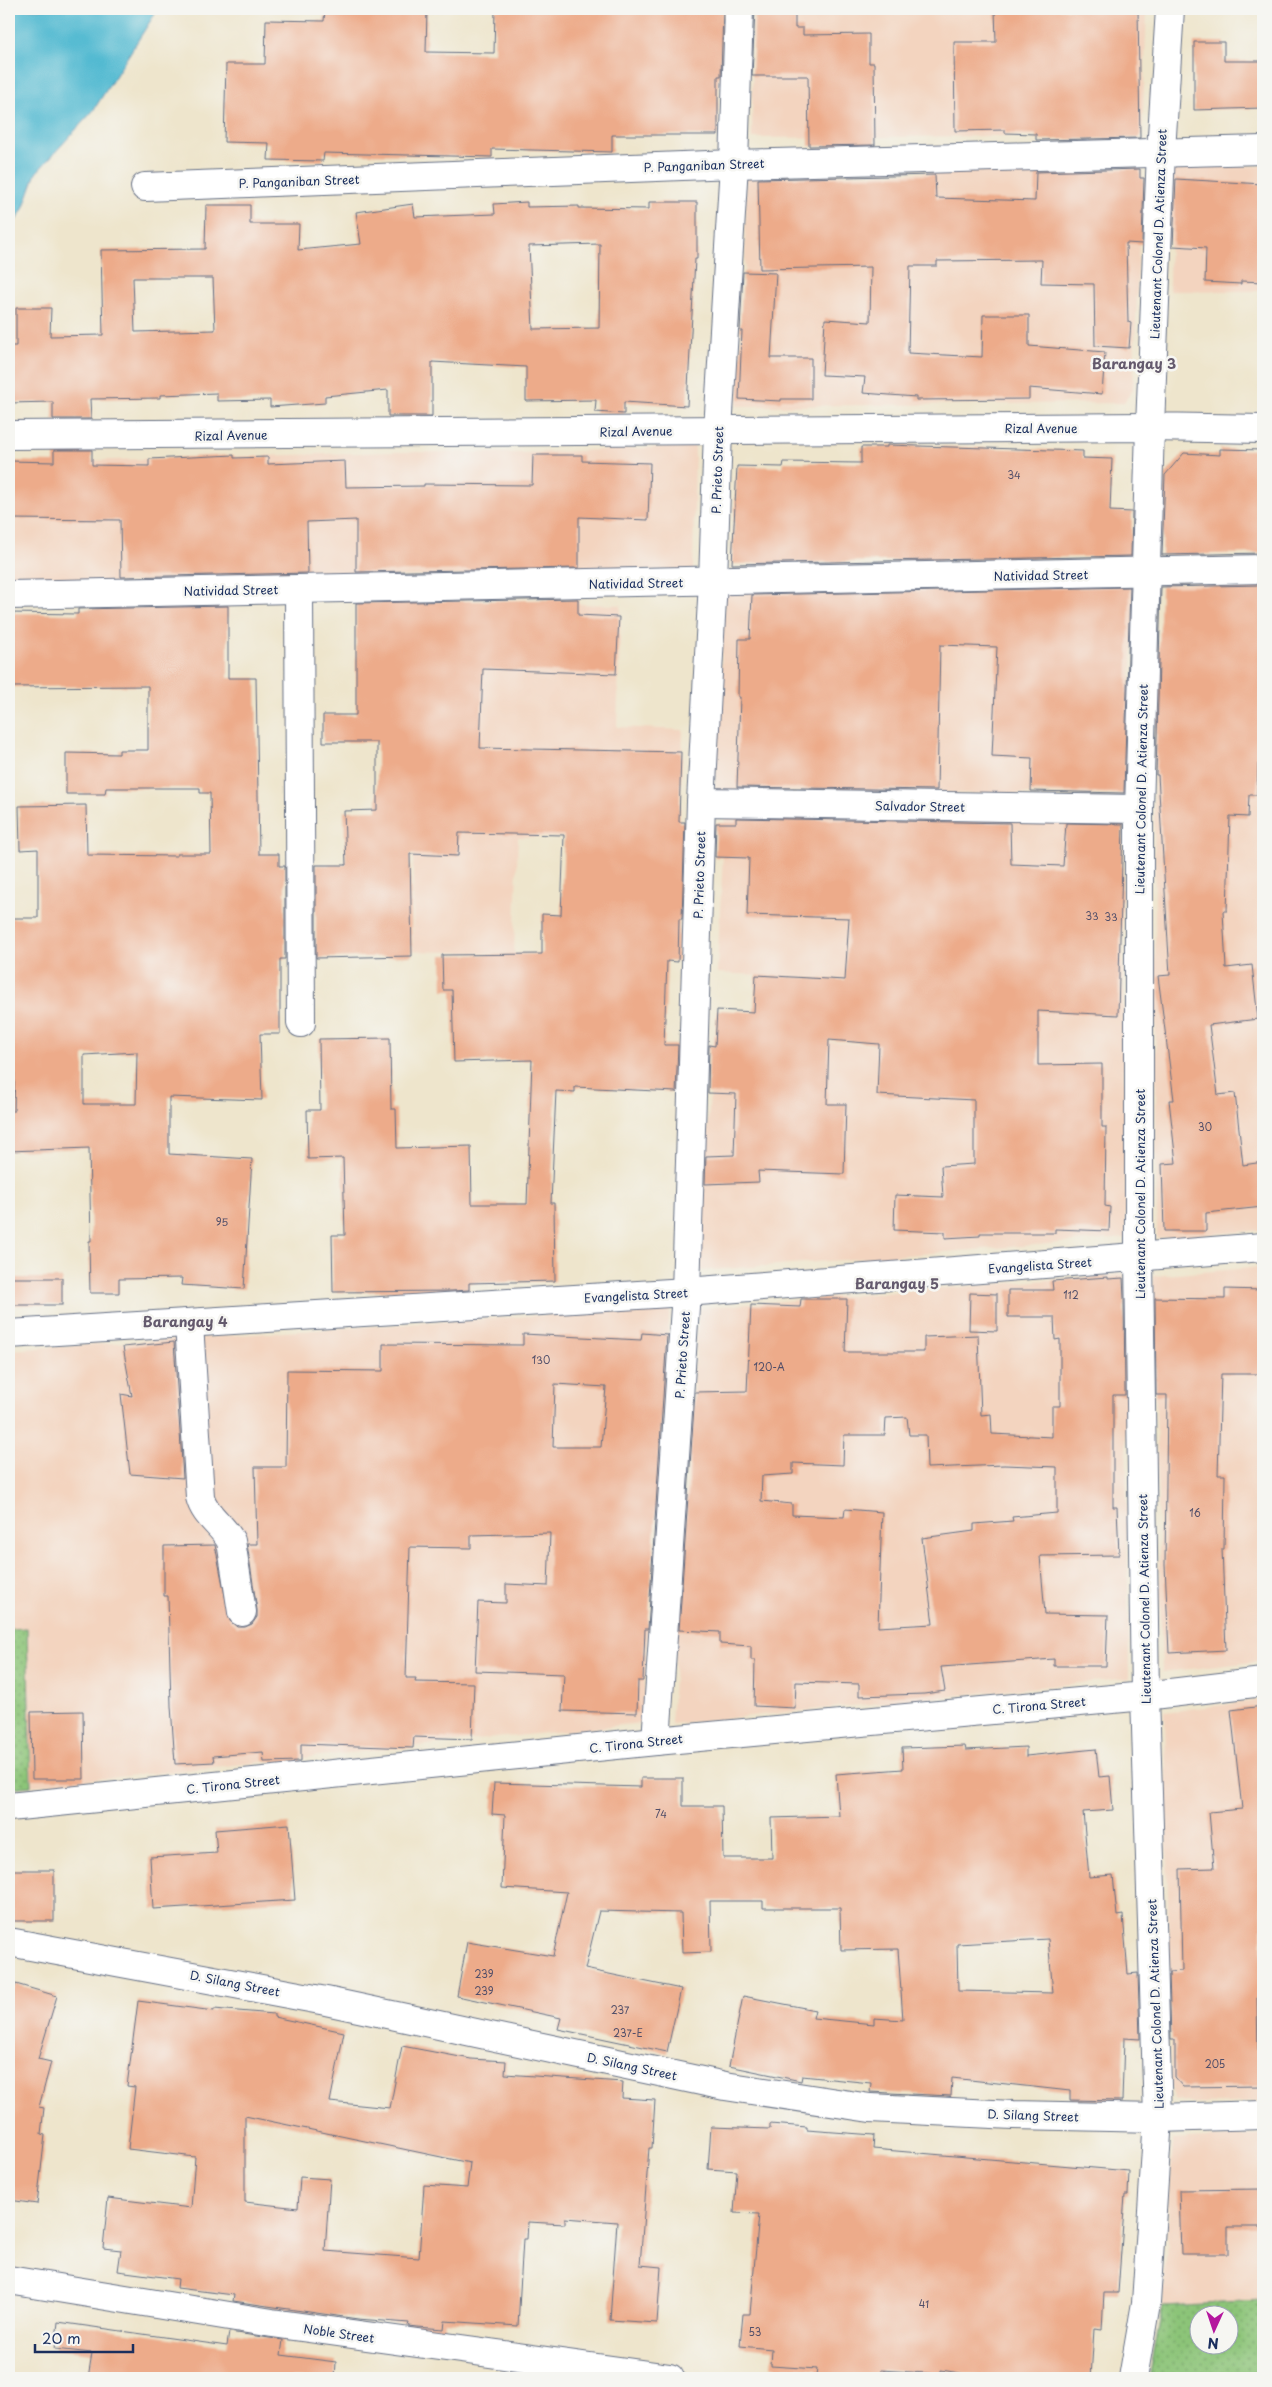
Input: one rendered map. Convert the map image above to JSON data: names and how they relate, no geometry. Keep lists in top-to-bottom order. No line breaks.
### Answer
{"streets":{"street":["P. Panganiban Street","Lieutenant Colonel D. Atienza Street","Rizal Avenue","P. Prieto Street","Natividad Street","Salvador Street","Evangelista Street","C. Tirona Street","D. Silang Street","Noble Street"]},"crossings":[["P. Panganiban Street","Lieutenant Colonel D. Atienza Street"],["P. Panganiban Street","P. Prieto Street"],["Lieutenant Colonel D. Atienza Street","Rizal Avenue"],["Lieutenant Colonel D. Atienza Street","Natividad Street"],["Lieutenant Colonel D. Atienza Street","Salvador Street"],["Lieutenant Colonel D. Atienza Street","Evangelista Street"],["Lieutenant Colonel D. Atienza Street","C. Tirona Street"],["Lieutenant Colonel D. Atienza Street","D. Silang Street"],["Rizal Avenue","P. Prieto Street"],["P. Prieto Street","Natividad Street"],["P. Prieto Street","Salvador Street"],["P. Prieto Street","Evangelista Street"],["P. Prieto Street","C. Tirona Street"]],"districts":["Barangay 3","Barangay 5","Barangay 4"],"house_numbers":["34","33","33","30","95","112","130","120-A","16","74","239","239","237","237-E","205","41","53"],"scale_bar":"20 m","north":"bottom"}
